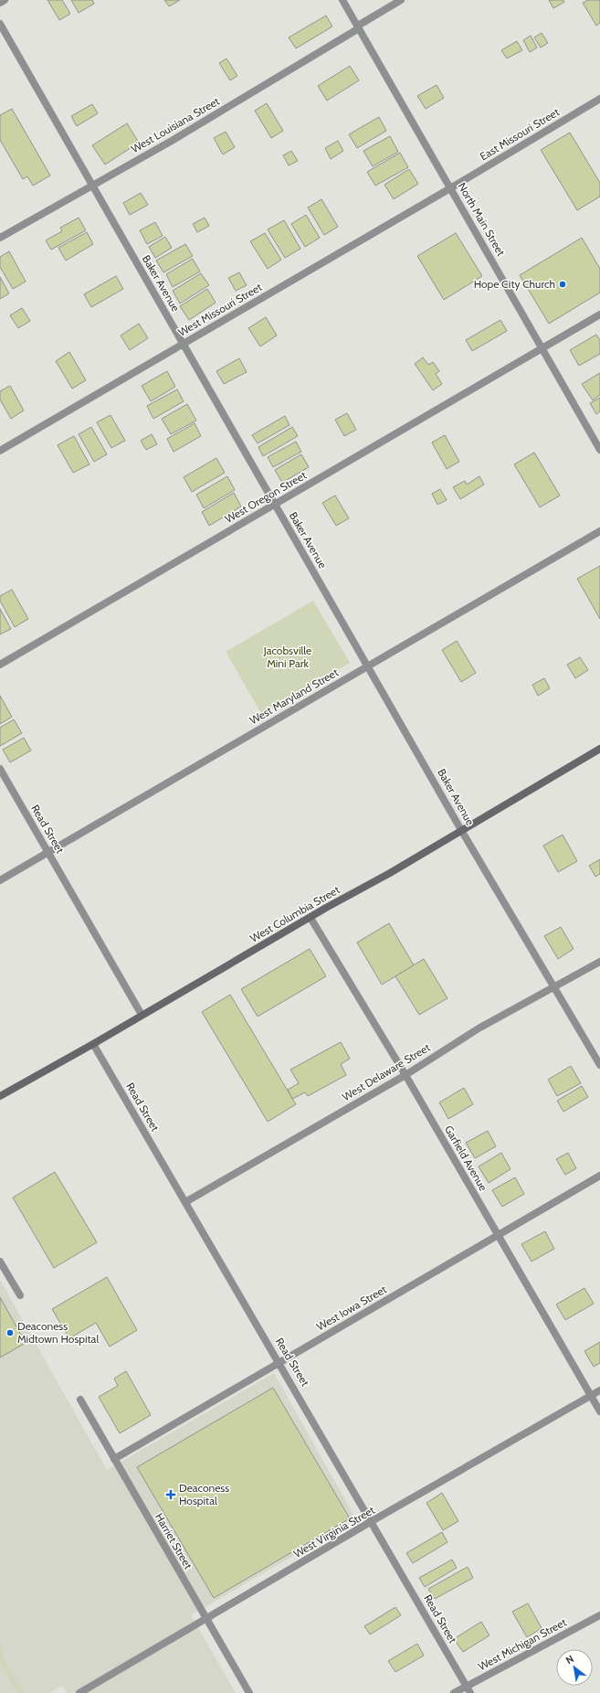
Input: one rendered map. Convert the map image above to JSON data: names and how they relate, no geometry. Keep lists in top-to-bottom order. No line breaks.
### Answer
{"streets":{"main road":["West Columbia Street"],"street":["West Louisiana Street","East Missouri Street","North Main Street","Baker Avenue","West Missouri Street","West Oregon Street","West Maryland Street","Read Street","West Delaware Street","Garfield Avenue","West Iowa Street","West Virginia Street","Harriet Street","West Michigan Street"]},"crossings":[["West Louisiana Street","North Main Street"],["West Louisiana Street","Baker Avenue"],["East Missouri Street","North Main Street"],["East Missouri Street","West Missouri Street"],["North Main Street","West Missouri Street"],["North Main Street","West Oregon Street"],["Baker Avenue","West Missouri Street"],["Baker Avenue","West Oregon Street"],["Baker Avenue","West Maryland Street"],["Baker Avenue","West Columbia Street"],["Baker Avenue","West Delaware Street"],["West Maryland Street","Read Street"],["Read Street","West Columbia Street"],["Read Street","West Delaware Street"],["Read Street","West Iowa Street"],["Read Street","West Virginia Street"],["Read Street","West Michigan Street"],["West Columbia Street","Garfield Avenue"],["West Delaware Street","Garfield Avenue"],["Garfield Avenue","West Iowa Street"],["Garfield Avenue","West Virginia Street"],["West Iowa Street","Harriet Street"],["West Virginia Street","Harriet Street"]],"parks":["Jacobsville Mini Park"],"places":{"other":["Hope City Church","Deaconess Midtown Hospital"],"health":["Deaconess Hospital"]},"north":"top left"}
